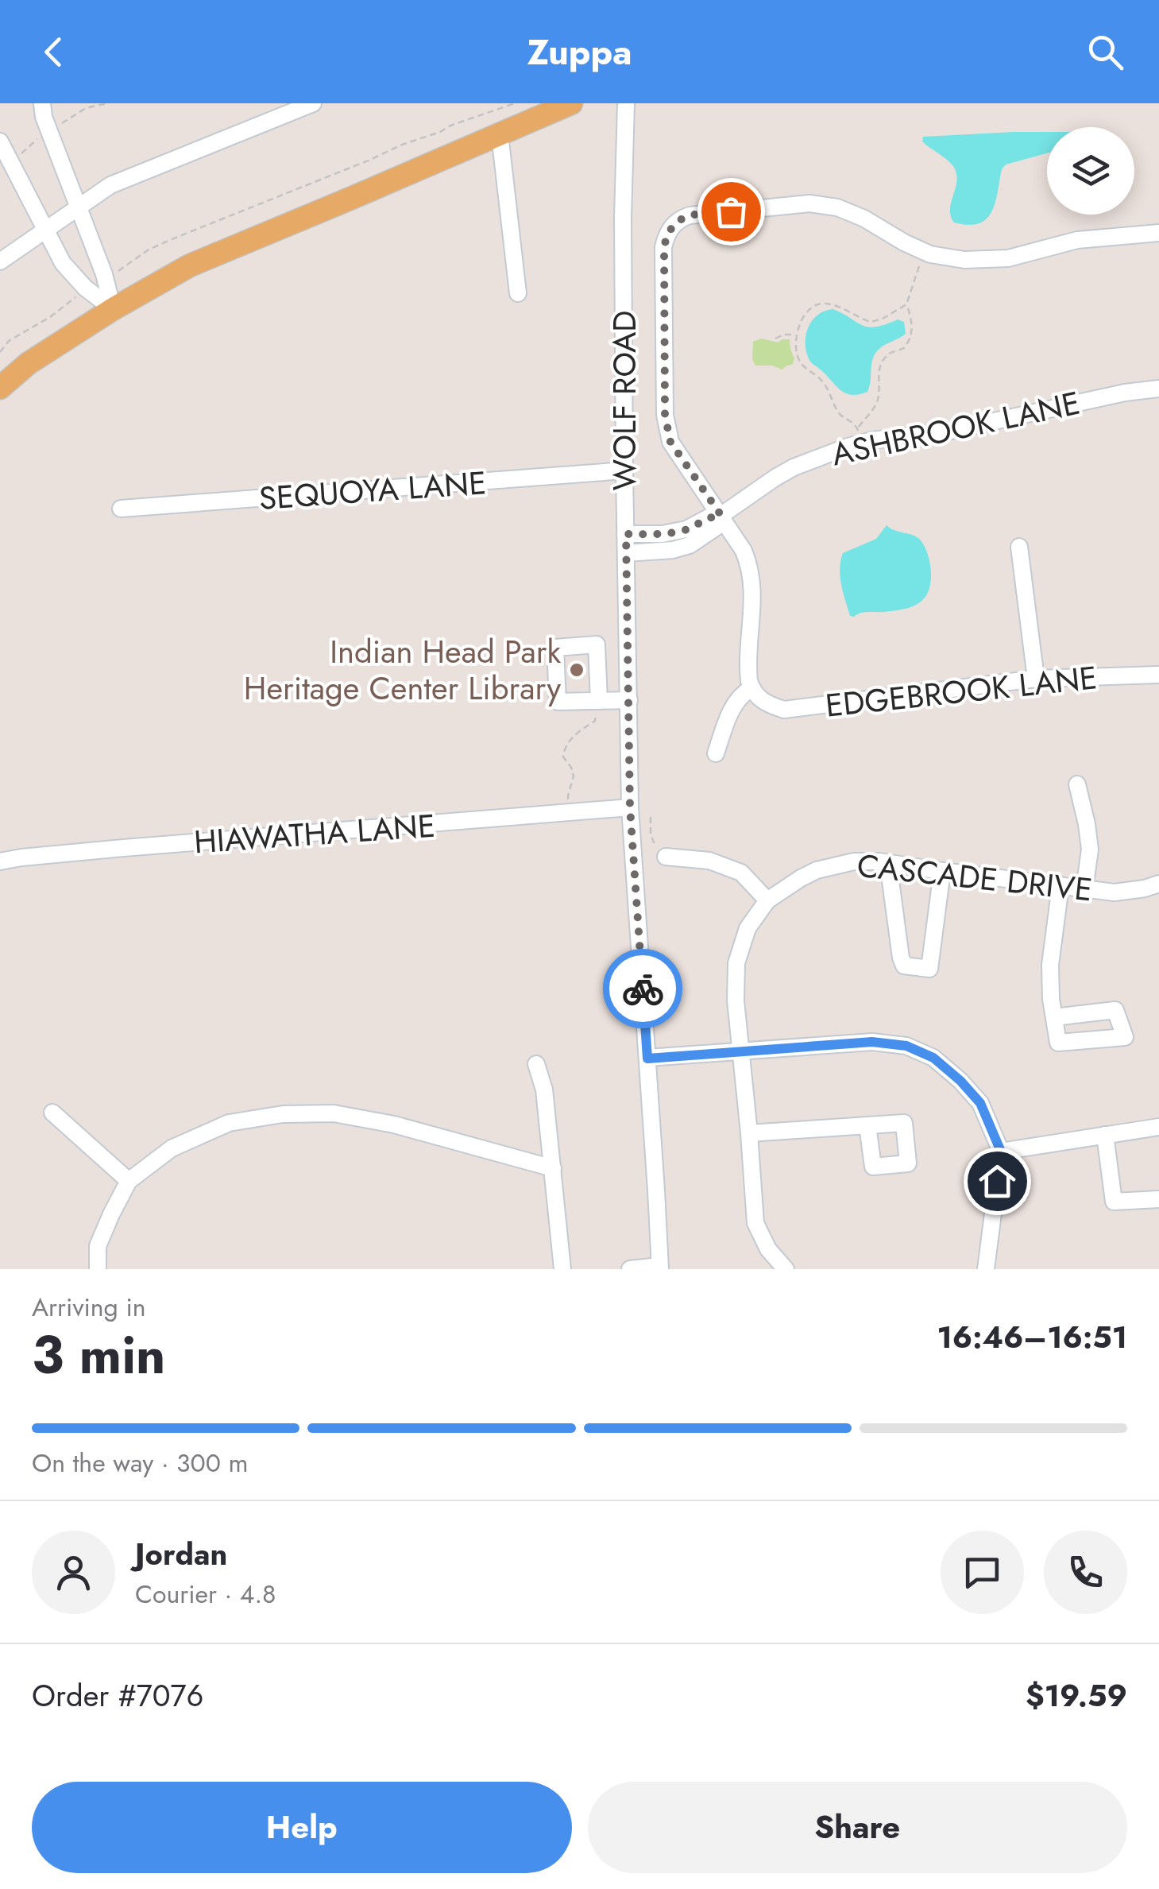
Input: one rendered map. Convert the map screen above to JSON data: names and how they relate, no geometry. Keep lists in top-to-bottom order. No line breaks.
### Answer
{"streets":{"street":["WOLF ROAD","ASHBROOK LANE","SEQUOYA LANE","EDGEBROOK LANE","HIAWATHA LANE","CASCADE DRIVE"]},"crossings":[["WOLF ROAD","ASHBROOK LANE"],["WOLF ROAD","SEQUOYA LANE"],["WOLF ROAD","HIAWATHA LANE"]],"places":["Indian Head Park Heritage Center Library"],"page":{"header":"Zuppa","heading":["3 min","Arriving in","16:46–16:51"],"panel":["Jordan","Courier · 4.8","Order #7076","$19.59"],"bar":"On the way · 300 m","buttons":["Help","Share"]}}
